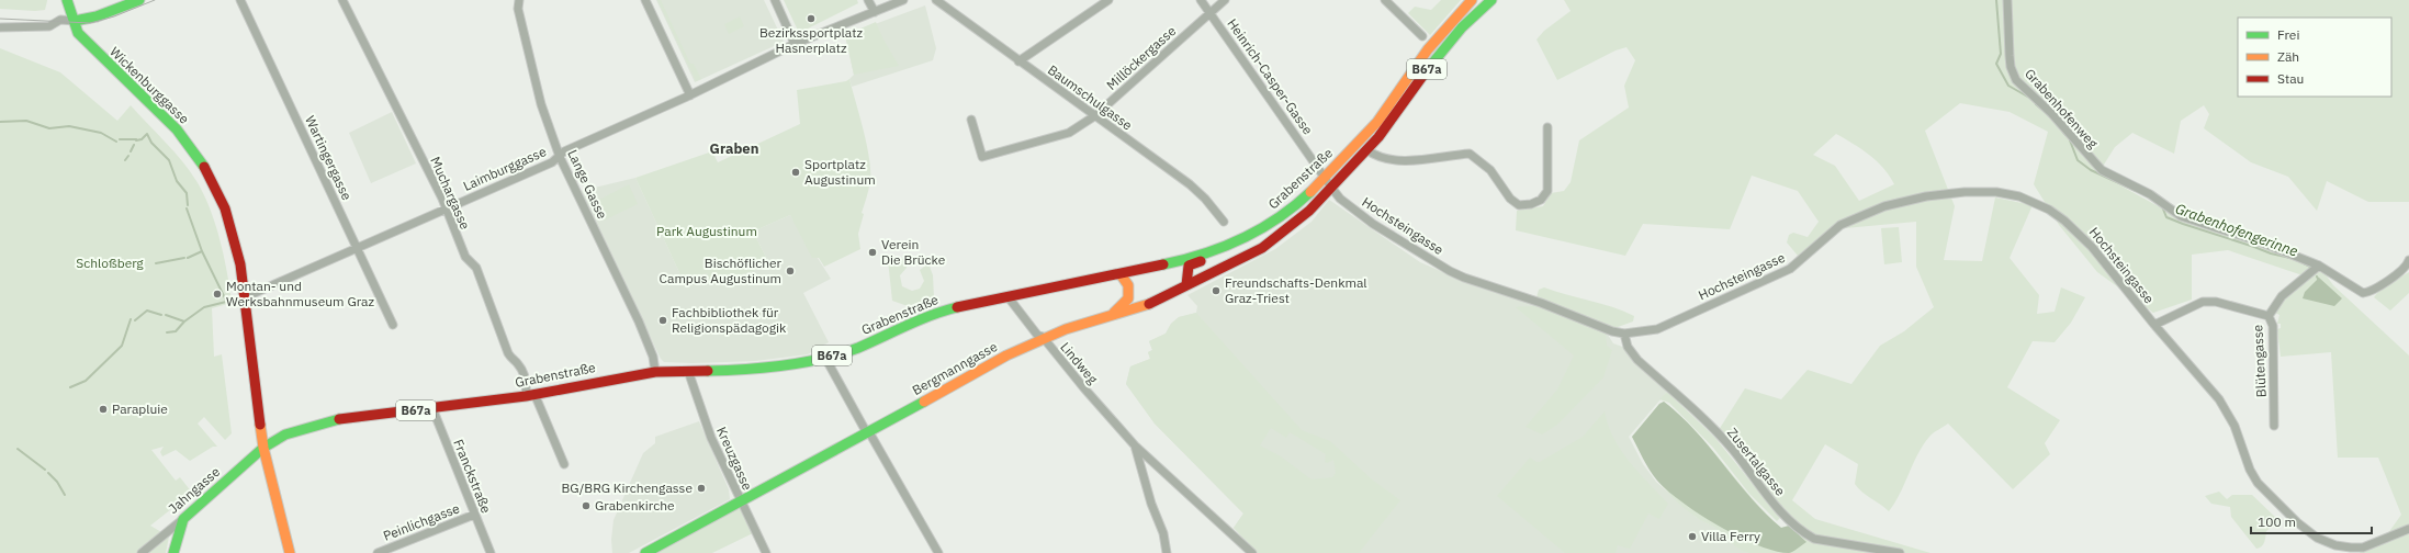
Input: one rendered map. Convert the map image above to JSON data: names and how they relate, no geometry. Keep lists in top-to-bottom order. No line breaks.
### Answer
{"streets":{"main road":["B67a","Wickenburggasse","Grabenstraße","Bergmanngasse","Jahngasse"],"street":["Millöckergasse","Heinrich-Casper-Gasse","Baumschulgasse","Grabenhofenweg","Wartingergasse","Laimburggasse","Lange Gasse","Muchargasse","Hochsteingasse","Blütengasse","Lindweg","Kreuzgasse","Zusertalgasse","Franckstraße","Peinlichgasse"]},"crossings":[["Millöckergasse","Heinrich-Casper-Gasse"],["Millöckergasse","Baumschulgasse"],["Heinrich-Casper-Gasse","Grabenstraße"],["Heinrich-Casper-Gasse","Hochsteingasse"],["Wickenburggasse","Laimburggasse"],["Wickenburggasse","Grabenstraße"],["Wickenburggasse","Jahngasse"],["Grabenhofenweg","Blütengasse"],["Wartingergasse","Laimburggasse"],["Laimburggasse","Lange Gasse"],["Laimburggasse","Muchargasse"],["Grabenstraße","Lange Gasse"],["Grabenstraße","Muchargasse"],["Grabenstraße","Hochsteingasse"],["Grabenstraße","Lindweg"],["Grabenstraße","Bergmanngasse"],["Grabenstraße","Kreuzgasse"],["Grabenstraße","Franckstraße"],["Grabenstraße","Jahngasse"],["Hochsteingasse","Zusertalgasse"],["Lindweg","Bergmanngasse"],["Bergmanngasse","Kreuzgasse"],["Franckstraße","Peinlichgasse"]],"districts":["Graben"],"water":["Grabenhofengerinne"],"parks":["Park Augustinum","Schloßberg"],"places":["Bezirkssportplatz Hasnerplatz","Sportplatz Augustinum","Verein Die Brücke","Bischöflicher Campus Augustinum","Freundschafts-Denkmal Graz-Triest","Montan- und Werksbahnmuseum Graz","Fachbibliothek für Religionspädagogik","Parapluie","BG/BRG Kirchengasse","Grabenkirche","Villa Ferry"],"legend":["Frei","Zäh","Stau"],"scale_bar":"100 m"}
